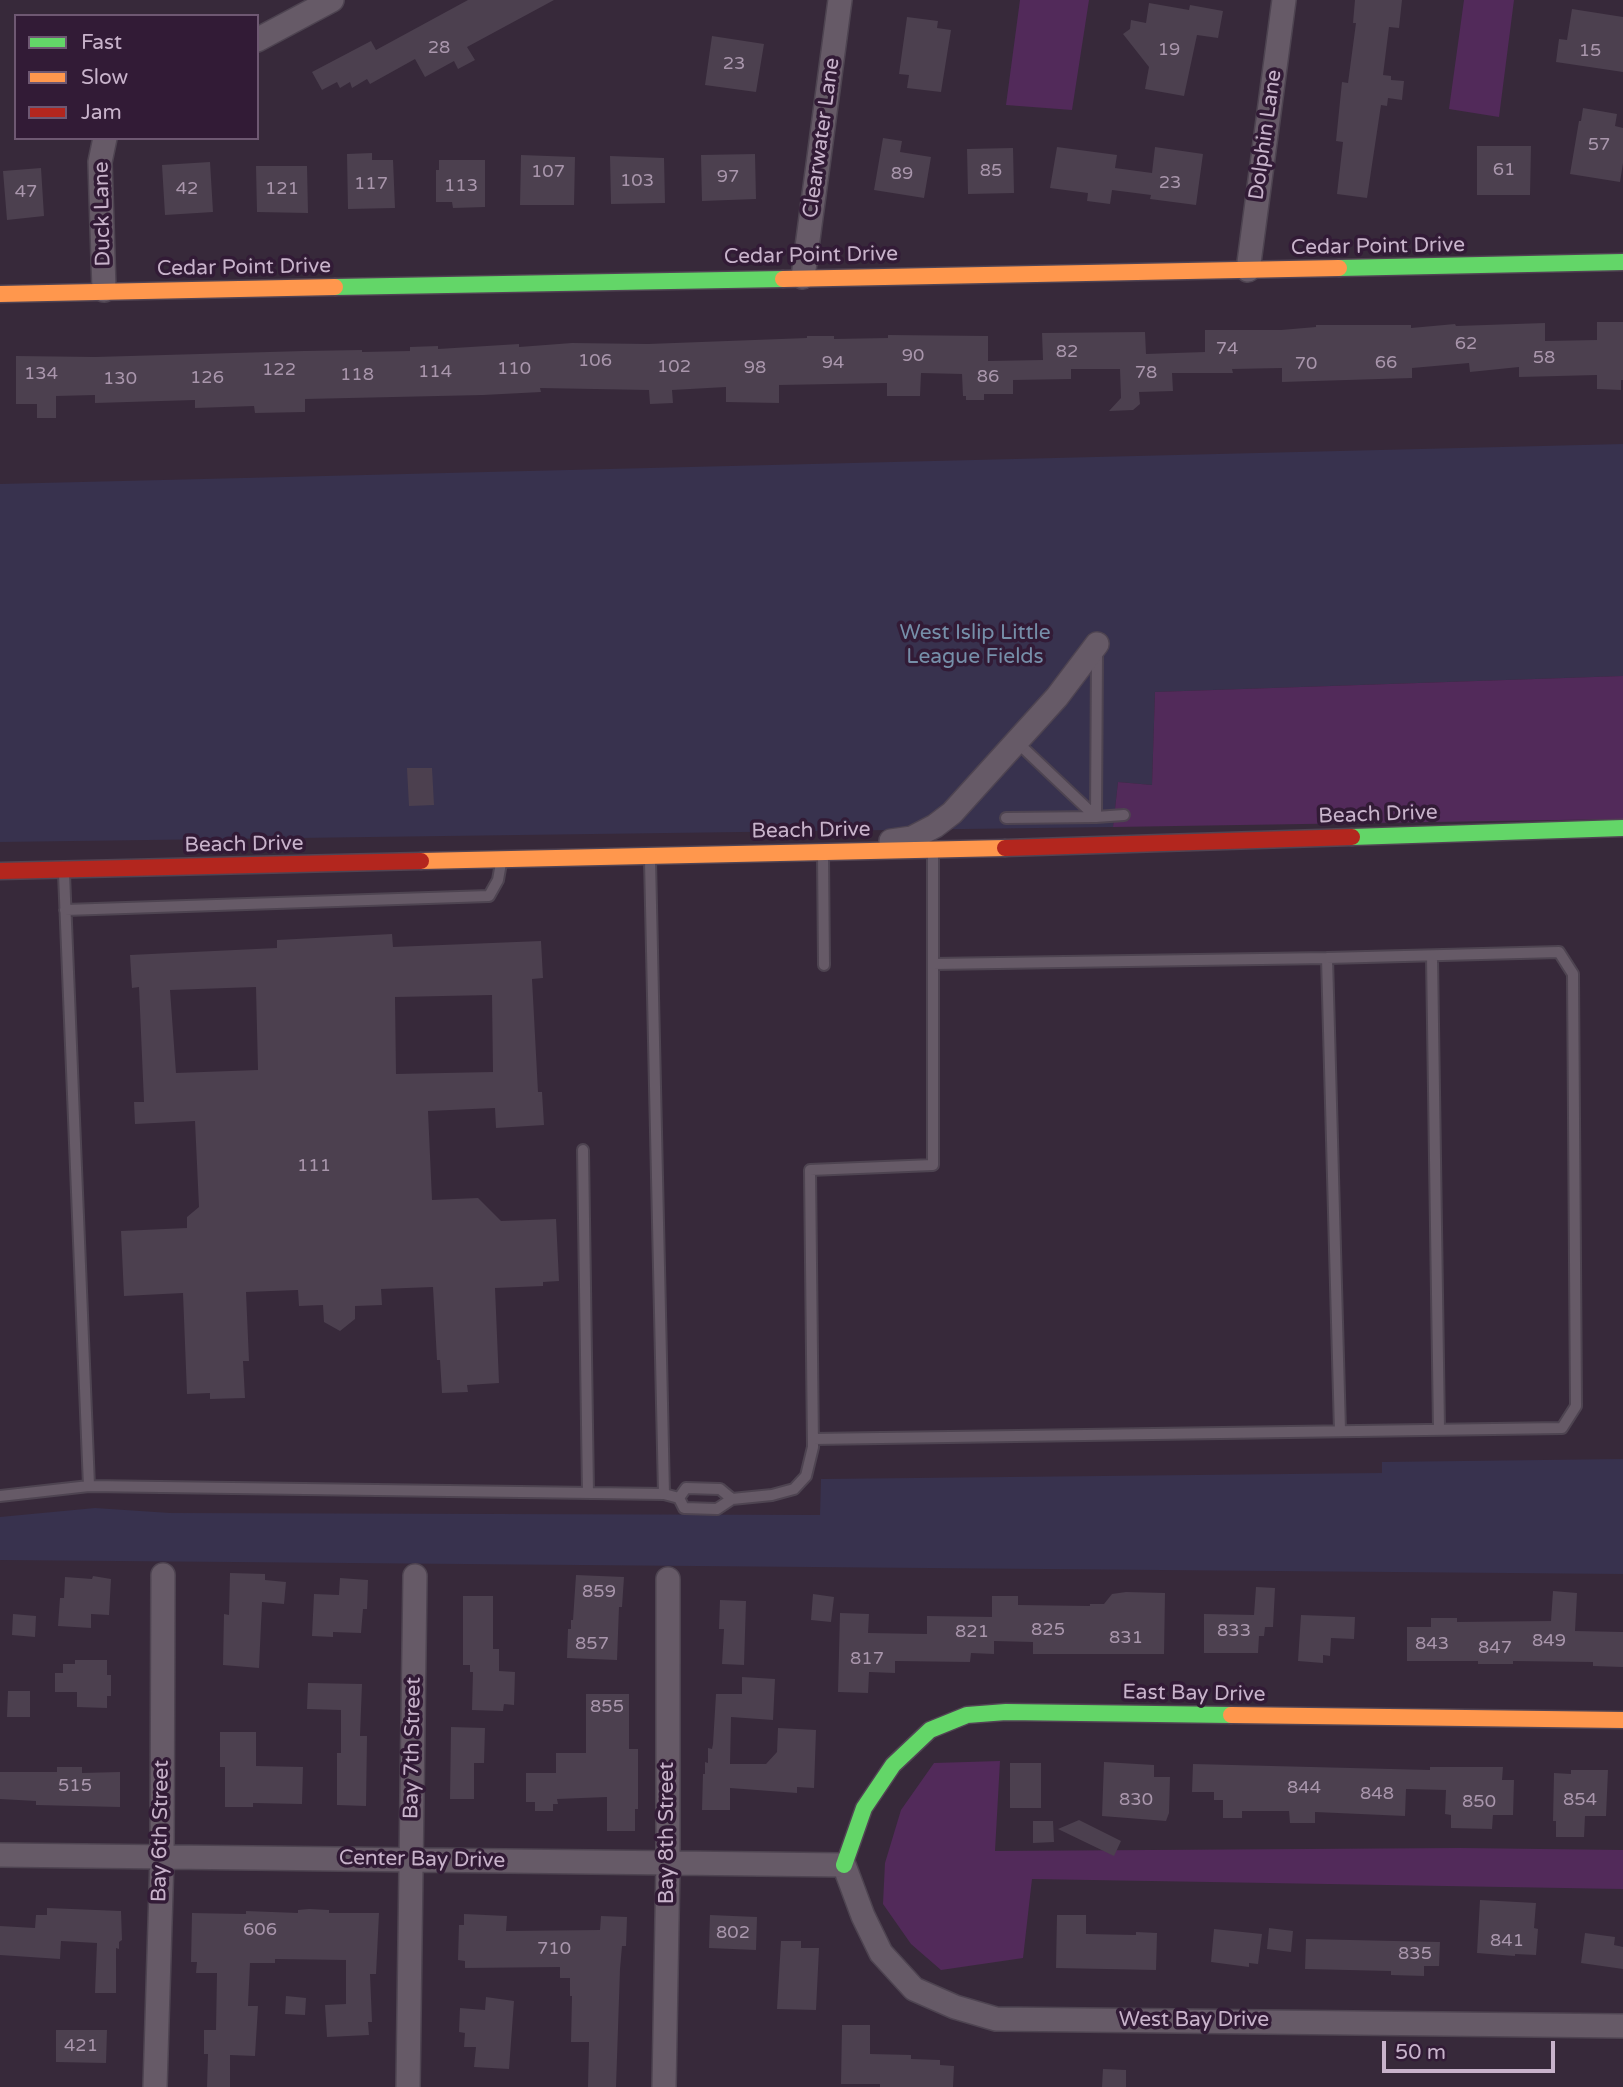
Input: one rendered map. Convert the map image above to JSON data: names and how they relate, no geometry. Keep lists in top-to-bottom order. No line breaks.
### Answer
{"streets":{"street":["Dolphin Lane","Clearwater Lane","Duck Lane","Cedar Point Drive","Beach Drive","East Bay Drive","Bay 7th Street","Bay 6th Street","Bay 8th Street","Center Bay Drive","West Bay Drive"]},"crossings":[["Dolphin Lane","Cedar Point Drive"],["Clearwater Lane","Cedar Point Drive"],["Duck Lane","Cedar Point Drive"],["East Bay Drive","Center Bay Drive"],["East Bay Drive","West Bay Drive"],["Bay 7th Street","Center Bay Drive"],["Bay 6th Street","Center Bay Drive"],["Bay 8th Street","Center Bay Drive"],["Center Bay Drive","West Bay Drive"]],"parks":["West Islip Little League Fields"],"house_numbers":["28","19","15","23","57","61","85","107","89","97","103","23","117","113","42","121","47","62","74","82","90","58","106","94","66","70","102","98","110","122","114","78","134","118","86","126","130","111","859","825","833","821","831","849","857","843","847","817","855","515","844","848","830","854","850","606","802","841","710","835","421"],"legend":["Fast","Slow","Jam"],"scale_bar":"50 m"}
